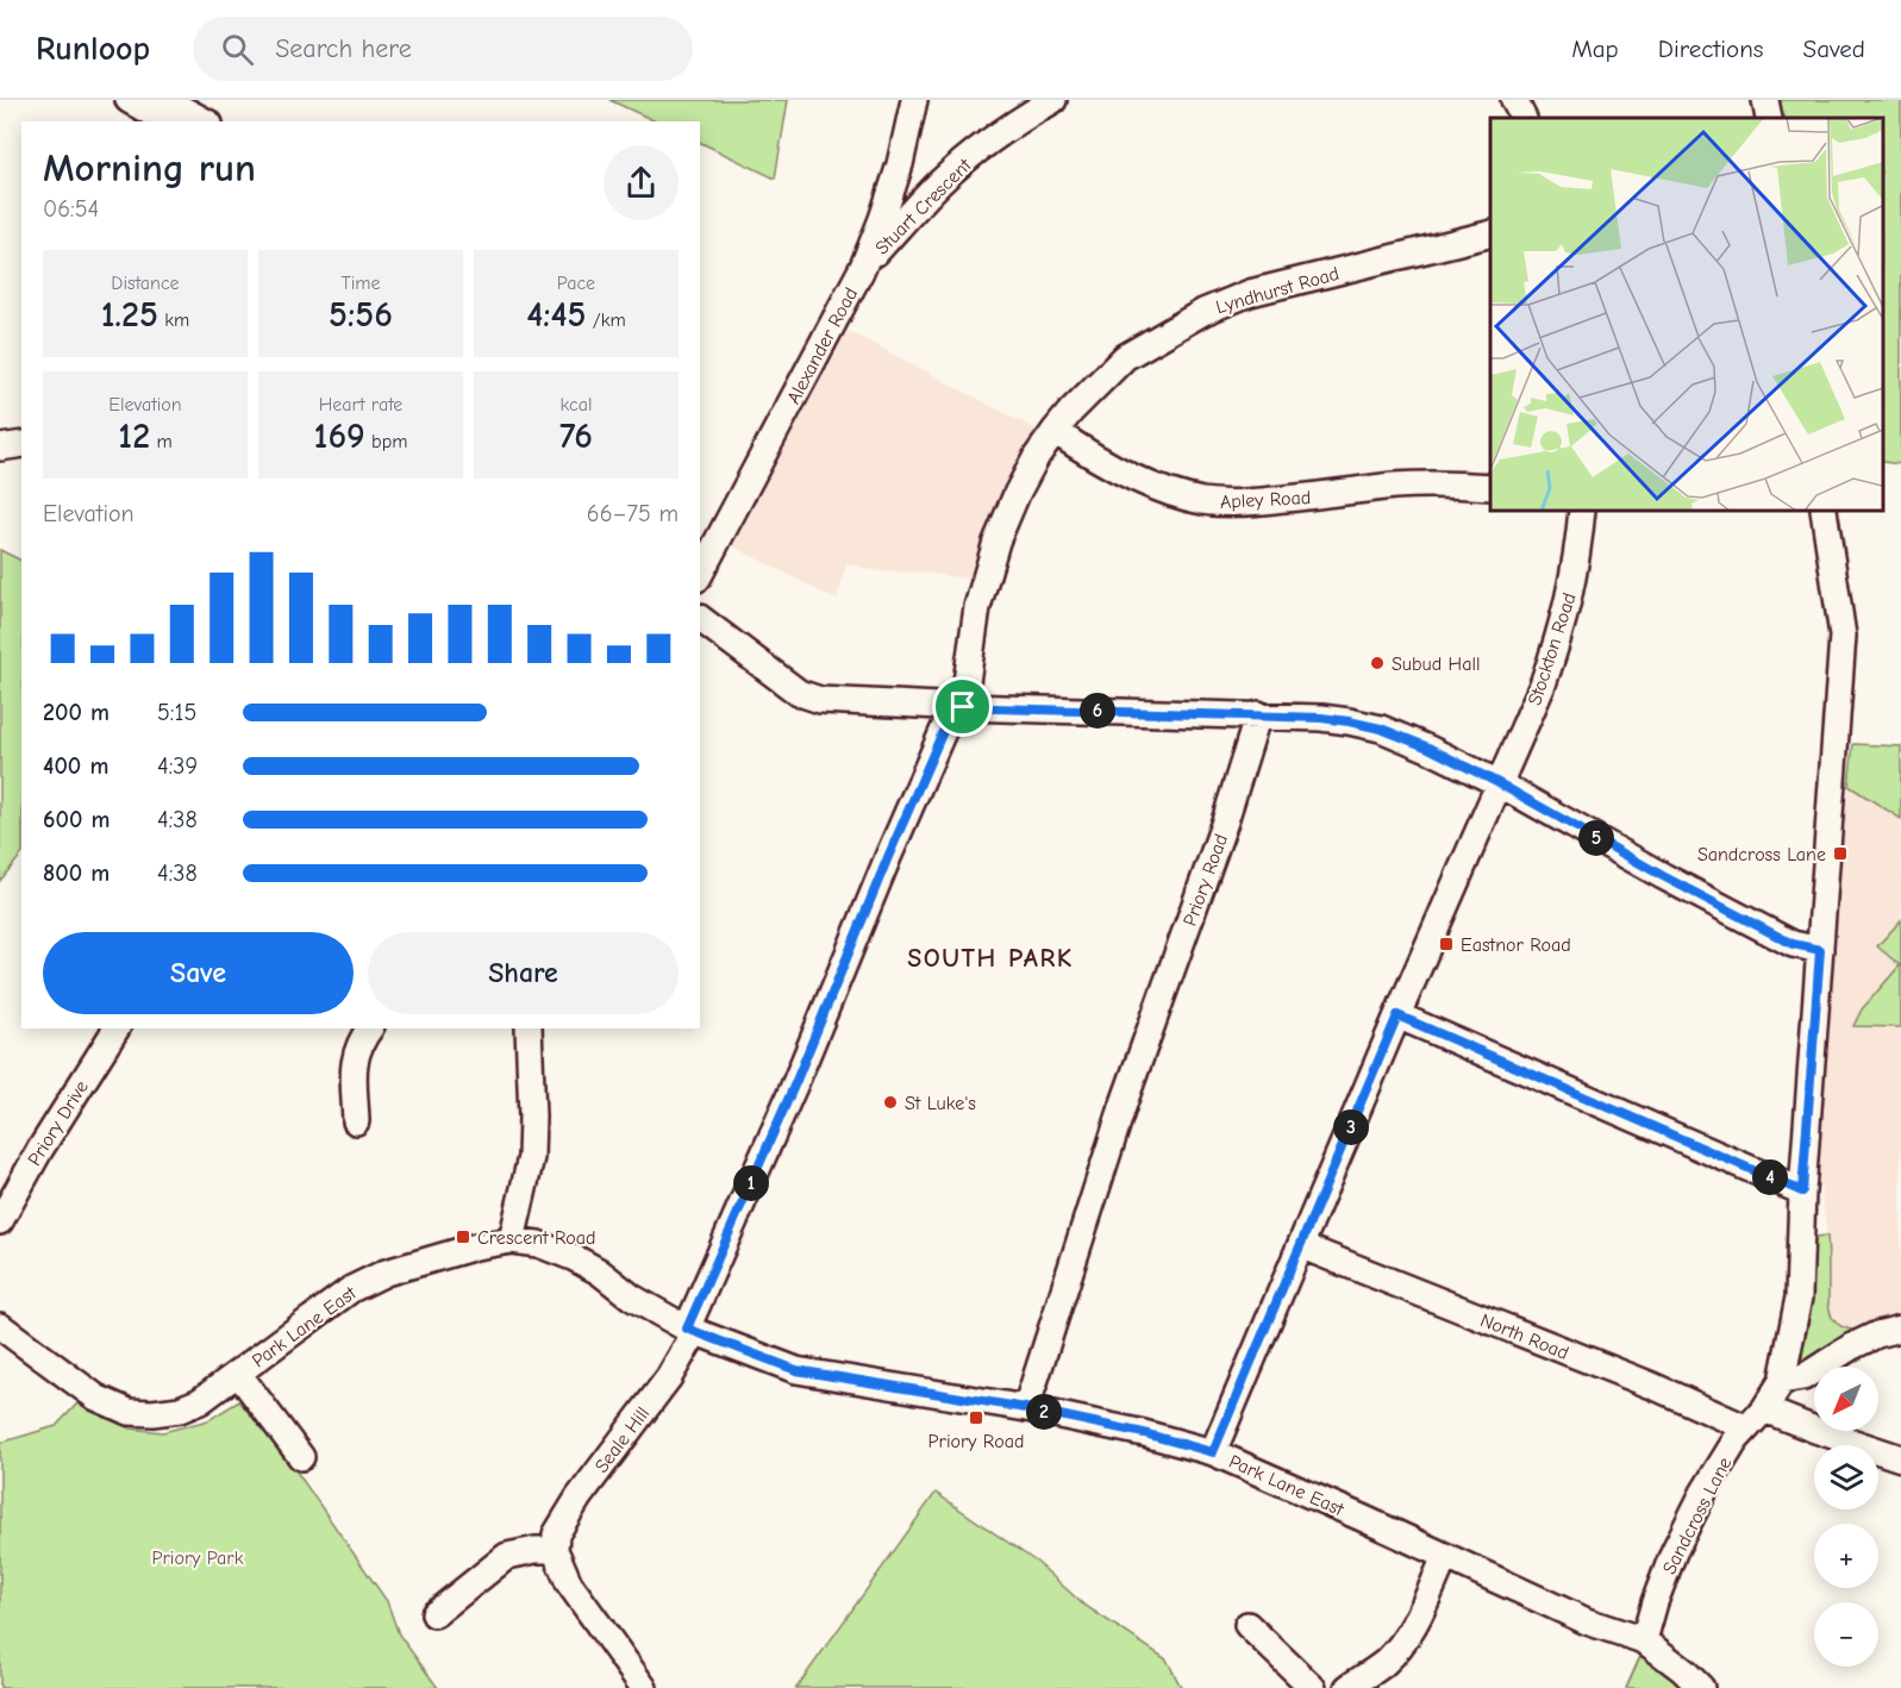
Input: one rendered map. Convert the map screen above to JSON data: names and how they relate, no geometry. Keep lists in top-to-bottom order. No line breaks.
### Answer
{"streets":{"street":["Stuart Crescent","Lyndhurst Road","Alexander Road","Apley Road","Stockton Road","Priory Road","Priory Drive","Park Lane East","North Road","Seale Hill","Sandcross Lane"]},"crossings":[["Stuart Crescent","Alexander Road"],["Lyndhurst Road","Apley Road"],["Lyndhurst Road","Seale Hill"],["Priory Road","Park Lane East"],["Park Lane East","Seale Hill"],["Park Lane East","Sandcross Lane"],["North Road","Sandcross Lane"]],"districts":["SOUTH PARK"],"parks":["Priory Park"],"places":{"other":["Subud Hall","St Luke's"],"transit":["Sandcross Lane","Eastnor Road","Crescent Road","Priory Road"]},"north":"bottom left","page":{"header":"Runloop","search":"Search here","nav":["Map","Directions","Saved"],"heading":["Morning run","06:54"],"stats":[["Distance","1.25 km"],["Time","5:56"],["Pace","4:45 /km"],["Elevation","12 m"],["Heart rate","169 bpm"],["kcal","76"]],"chart":["Elevation","66–75 m"],"list":[{"name":"200 m","note":"5:15"},{"name":"400 m","note":"4:39"},{"name":"600 m","note":"4:38"},{"name":"800 m","note":"4:38"}],"pins":["6","5","3","4","1","2"],"buttons":["Save","Share"],"map_buttons":["+","−"]}}
